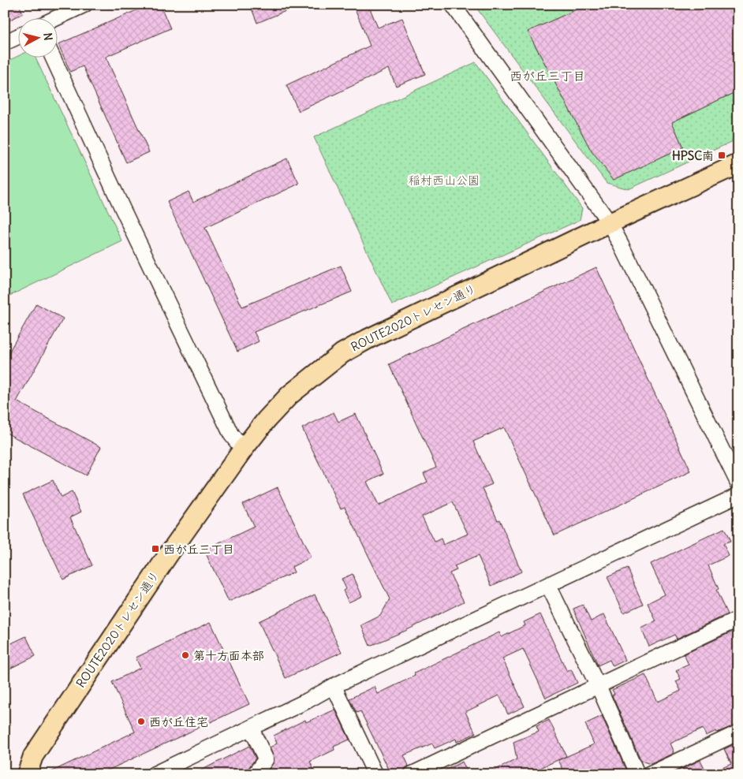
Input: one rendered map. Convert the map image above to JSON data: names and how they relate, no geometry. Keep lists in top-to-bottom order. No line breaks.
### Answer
{"streets":{"main road":["ROUTE2020トレセン通り"]},"districts":["西が丘三丁目"],"parks":["稲村西山公園"],"places":{"transit":["HPSC南","西が丘三丁目"],"other":["第十方面本部","西が丘住宅"]},"north":"right"}
